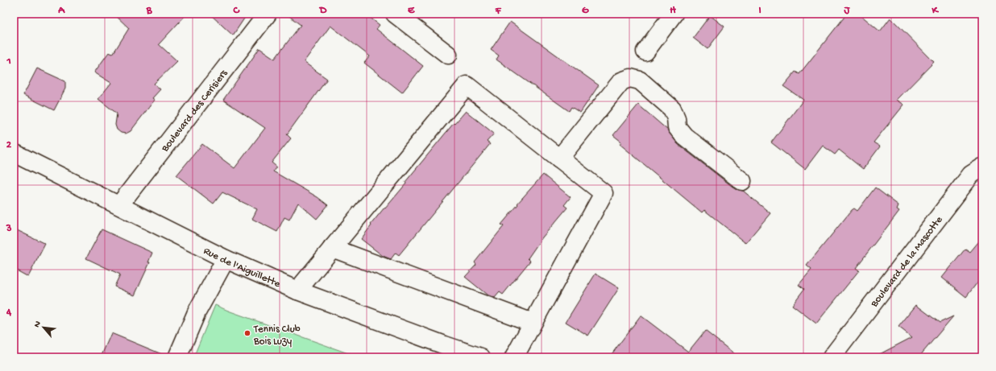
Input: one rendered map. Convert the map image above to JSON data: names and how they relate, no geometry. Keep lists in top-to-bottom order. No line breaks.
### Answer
{"streets":{"street":["Boulevard des Cerisiers","Boulevard de la Mascotte","Rue de l'Aiguillette"]},"crossings":[["Boulevard des Cerisiers","Rue de l'Aiguillette"]],"places":["Tennis Club Bois Luzy"],"north":"top left","grid":{"columns":["A","B","C","D","E","F","G","H","I","J","K"],"rows":["1","2","3","4"]}}
